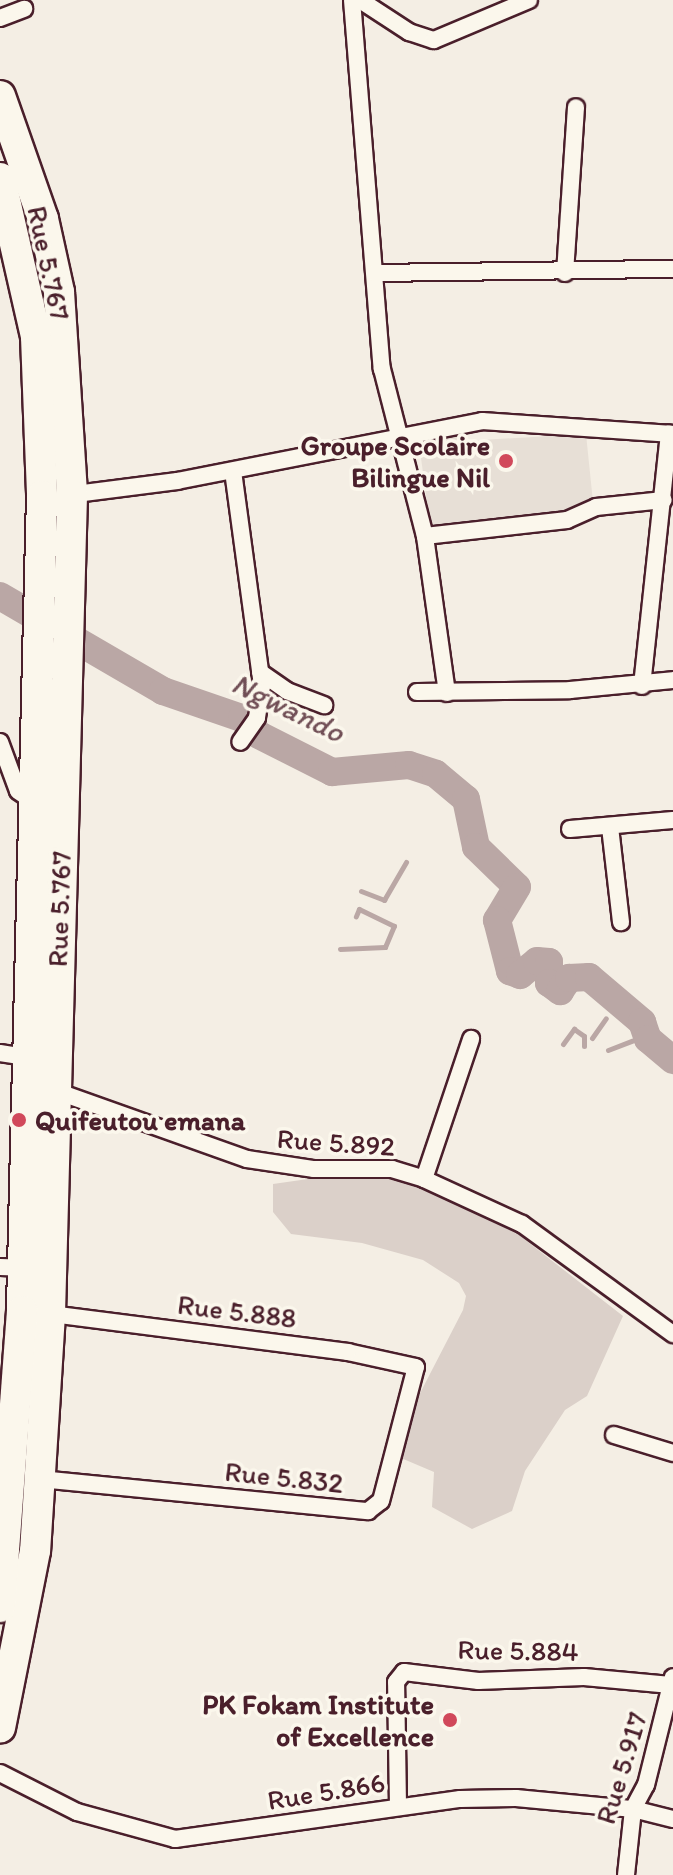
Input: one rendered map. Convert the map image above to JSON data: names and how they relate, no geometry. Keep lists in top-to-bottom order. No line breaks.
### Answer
{"streets":{"highway":["Rue 5.767"],"street":["Rue 5.892","Rue 5.888","Rue 5.832","Rue 5.884","Rue 5.917","Rue 5.866"]},"crossings":[["Rue 5.767","Rue 5.892"],["Rue 5.767","Rue 5.888"],["Rue 5.767","Rue 5.832"],["Rue 5.888","Rue 5.832"],["Rue 5.884","Rue 5.917"],["Rue 5.884","Rue 5.866"],["Rue 5.917","Rue 5.866"]],"water":["Ngwando"],"places":["Groupe Scolaire Bilingue Nil","Quifeutou emana","PK Fokam Institute of Excellence"]}
